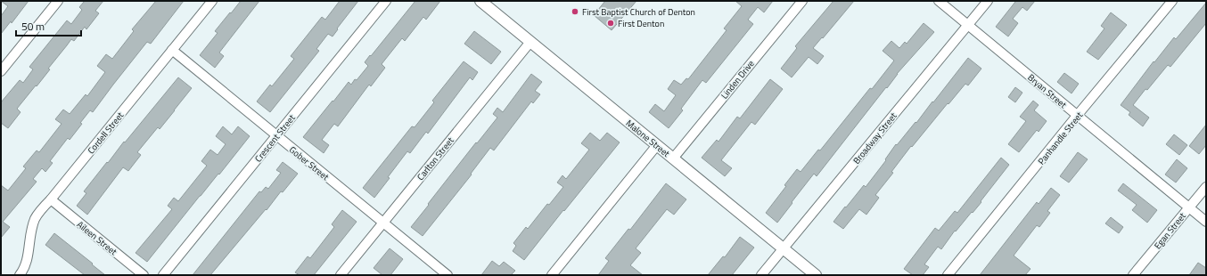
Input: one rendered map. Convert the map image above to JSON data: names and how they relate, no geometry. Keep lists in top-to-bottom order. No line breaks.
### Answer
{"streets":{"street":["Linden Drive","Bryan Street","Cordell Street","Crescent Street","Malone Street","Broadway Street","Panhandle Street","Carlton Street","Gober Street","Egan Street","Aileen Street"]},"crossings":[["Linden Drive","Malone Street"],["Bryan Street","Broadway Street"],["Bryan Street","Panhandle Street"],["Bryan Street","Egan Street"],["Cordell Street","Gober Street"],["Cordell Street","Aileen Street"],["Crescent Street","Gober Street"],["Malone Street","Broadway Street"],["Malone Street","Carlton Street"],["Carlton Street","Gober Street"]],"places":["First Baptist Church of Denton","First Denton"],"scale_bar":"50 m"}
